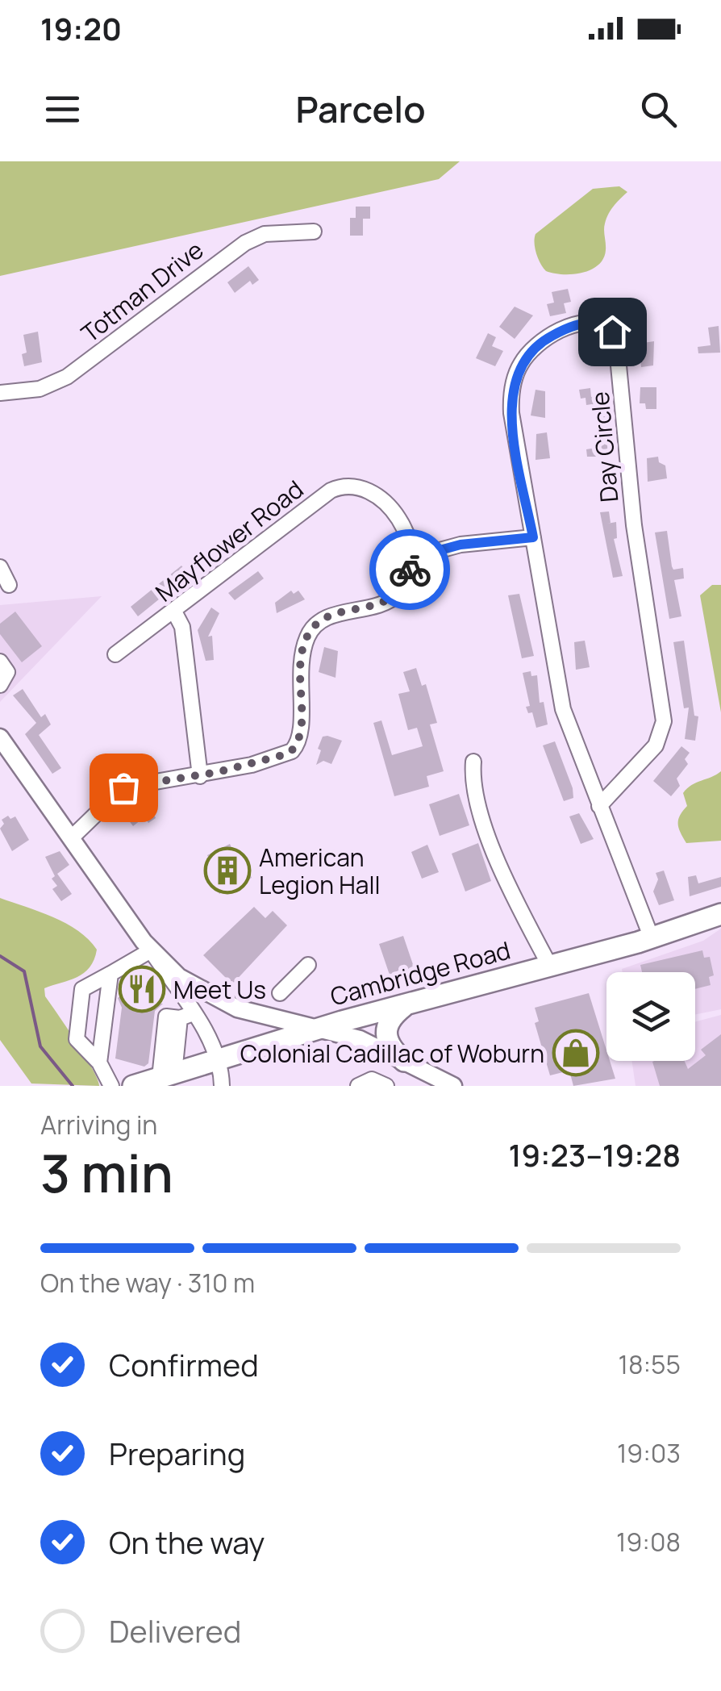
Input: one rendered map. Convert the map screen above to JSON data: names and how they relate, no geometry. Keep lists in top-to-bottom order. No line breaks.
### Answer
{"streets":{"highway":["Cambridge Road"],"street":["Totman Drive","Day Circle","Mayflower Road"]},"crossings":[["Day Circle","Cambridge Road"]],"places":{"building":["American Legion Hall"],"restaurant":["Meet Us"],"shop":["Colonial Cadillac of Woburn"]},"page":{"status":"19:20","header":"Parcelo","heading":["3 min","Arriving in","19:23–19:28"],"bar":"On the way · 310 m","list":[["Confirmed","18:55"],["Preparing","19:03"],["On the way","19:08"],"Delivered"]}}
